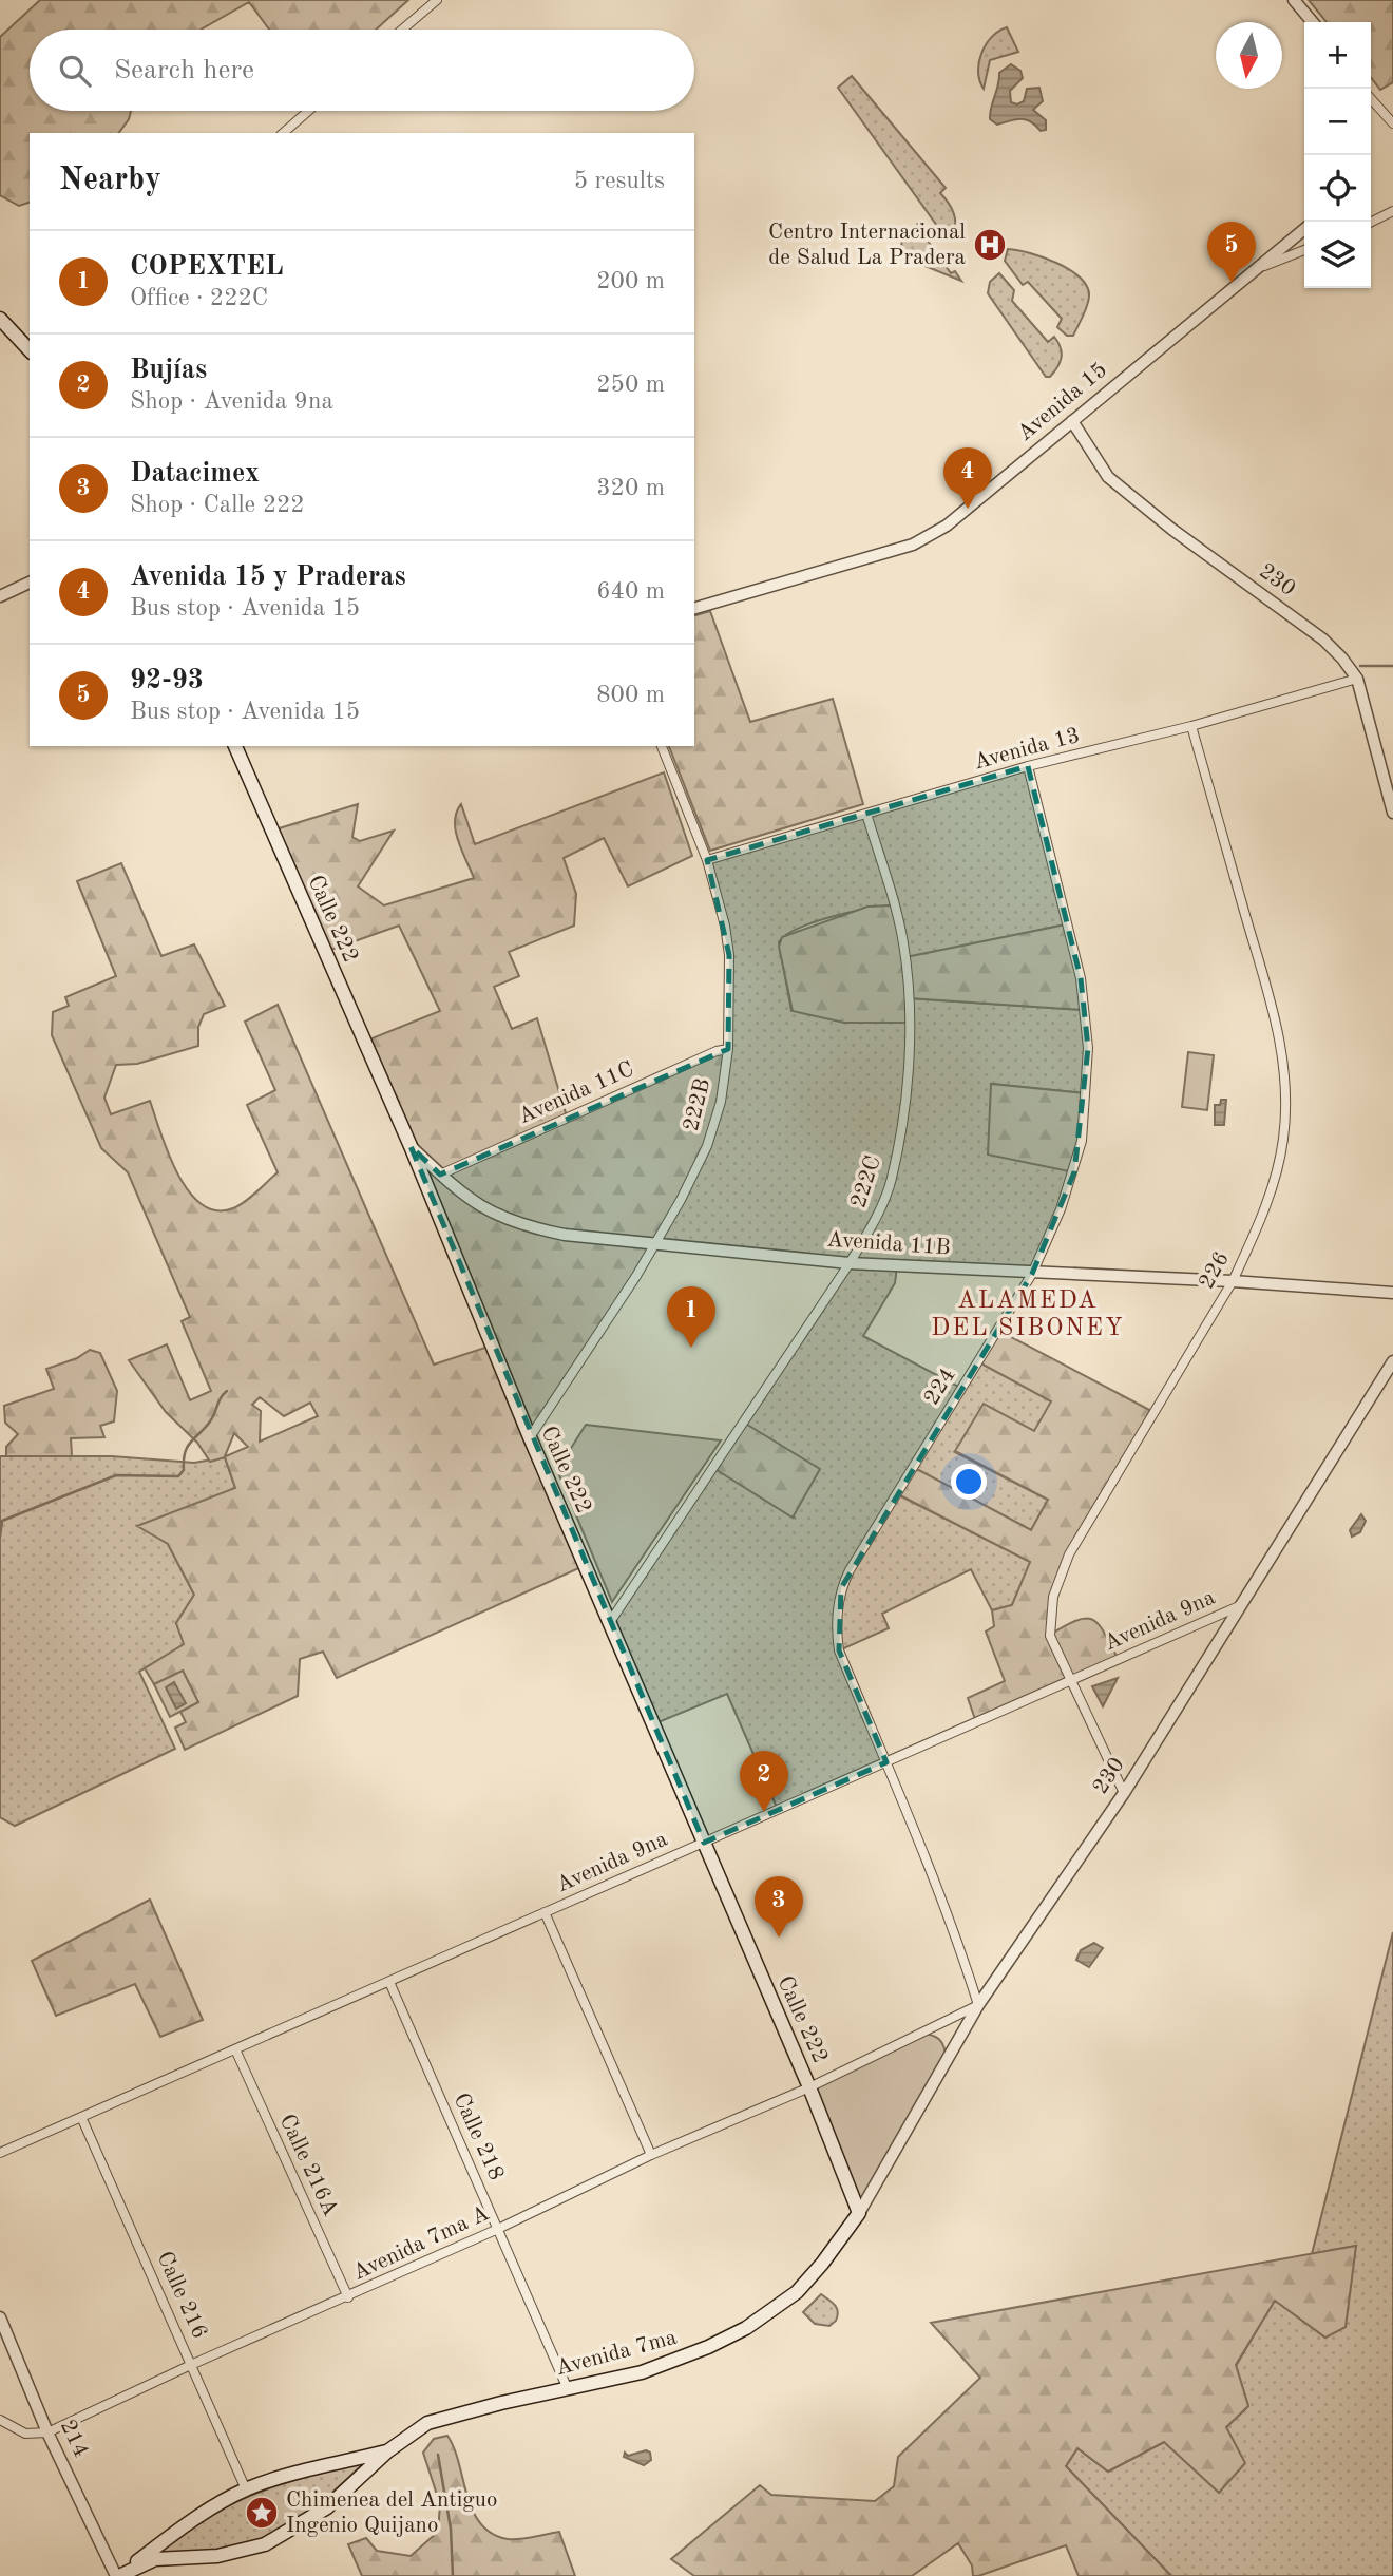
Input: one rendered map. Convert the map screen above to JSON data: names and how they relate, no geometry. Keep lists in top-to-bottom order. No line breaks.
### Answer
{"streets":{"main road":["Calle 222","Avenida 7ma"],"street":["Avenida 15","230","Avenida 13","Avenida 11C","222B","222C","Avenida 11B","226","224","Avenida 9na","Calle 218","Calle 216A","Avenida 7ma A","Calle 216","214"]},"crossings":[["Avenida 15","230"],["230","Avenida 13"],["230","Calle 222"],["230","226"],["230","224"],["230","Avenida 9na"],["230","Avenida 7ma A"],["230","Avenida 7ma"],["Avenida 13","222B"],["Avenida 13","222C"],["Avenida 13","226"],["Avenida 13","224"],["Calle 222","222B"],["Calle 222","222C"],["Calle 222","Avenida 11B"],["Calle 222","Avenida 9na"],["Calle 222","Avenida 7ma A"],["Calle 222","Avenida 7ma"],["Avenida 11C","222B"],["Avenida 11C","Avenida 11B"],["222B","Avenida 11B"],["222C","Avenida 11B"],["Avenida 11B","226"],["Avenida 11B","224"],["226","Avenida 9na"],["224","Avenida 9na"],["224","Avenida 7ma A"],["Avenida 9na","Calle 218"],["Avenida 9na","Calle 216A"],["Avenida 9na","Calle 216"],["Calle 218","Avenida 7ma A"],["Calle 218","Avenida 7ma"],["Calle 216A","Avenida 7ma A"],["Avenida 7ma A","Calle 216"],["Avenida 7ma A","214"],["Calle 216","Avenida 7ma"],["Avenida 7ma","214"]],"districts":["ALAMEDA DEL SIBONEY"],"places":{"hospital":["Centro Internacional de Salud La Pradera"],"place":["Chimenea del Antiguo Ingenio Quijano"]},"north":"bottom","page":{"map_buttons":["+","−"],"search":"Search here","heading":["Nearby","5 results"],"pins":["5","4","1","2","3"],"list":[{"mark":"1","name":"COPEXTEL","note":"Office · 222C","value":"200 m"},{"mark":"2","name":"Bujías","note":"Shop · Avenida 9na","value":"250 m"},{"mark":"3","name":"Datacimex","note":"Shop · Calle 222","value":"320 m"},{"mark":"4","name":"Avenida 15 y Praderas","note":"Bus stop · Avenida 15","value":"640 m"},{"mark":"5","name":"92-93","note":"Bus stop · Avenida 15","value":"800 m"}]}}
